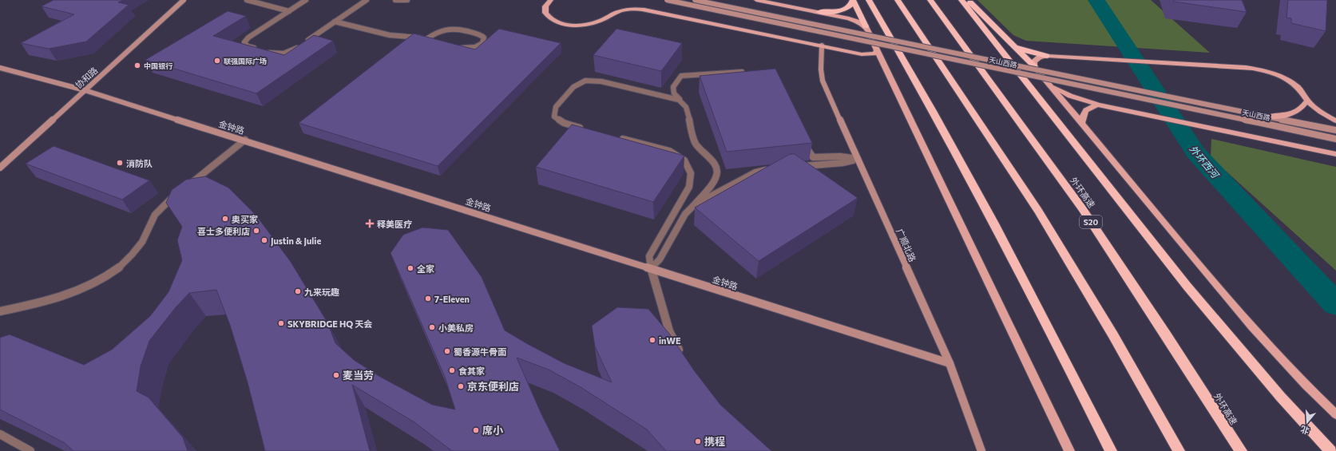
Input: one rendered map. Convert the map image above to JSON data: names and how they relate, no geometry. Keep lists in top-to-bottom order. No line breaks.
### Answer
{"streets":{"highway":["外环高速","S20"],"main road":["天山西路","协和路","金钟路","广顺北路"]},"crossings":[["协和路","金钟路"],["金钟路","广顺北路"]],"water":["外环西河"],"places":{"other":["联强国际广场","中国银行","消防队","奥买家","喜士多便利店","Justin & Julie","全家","九来玩趣","7-Eleven","SKYBRIDGE HQ 天会","小美私房","inWE","蜀香源牛骨面","食其家","麦当劳","京东便利店","席小","携程"],"health":["释美医疗"]},"north":"bottom"}
